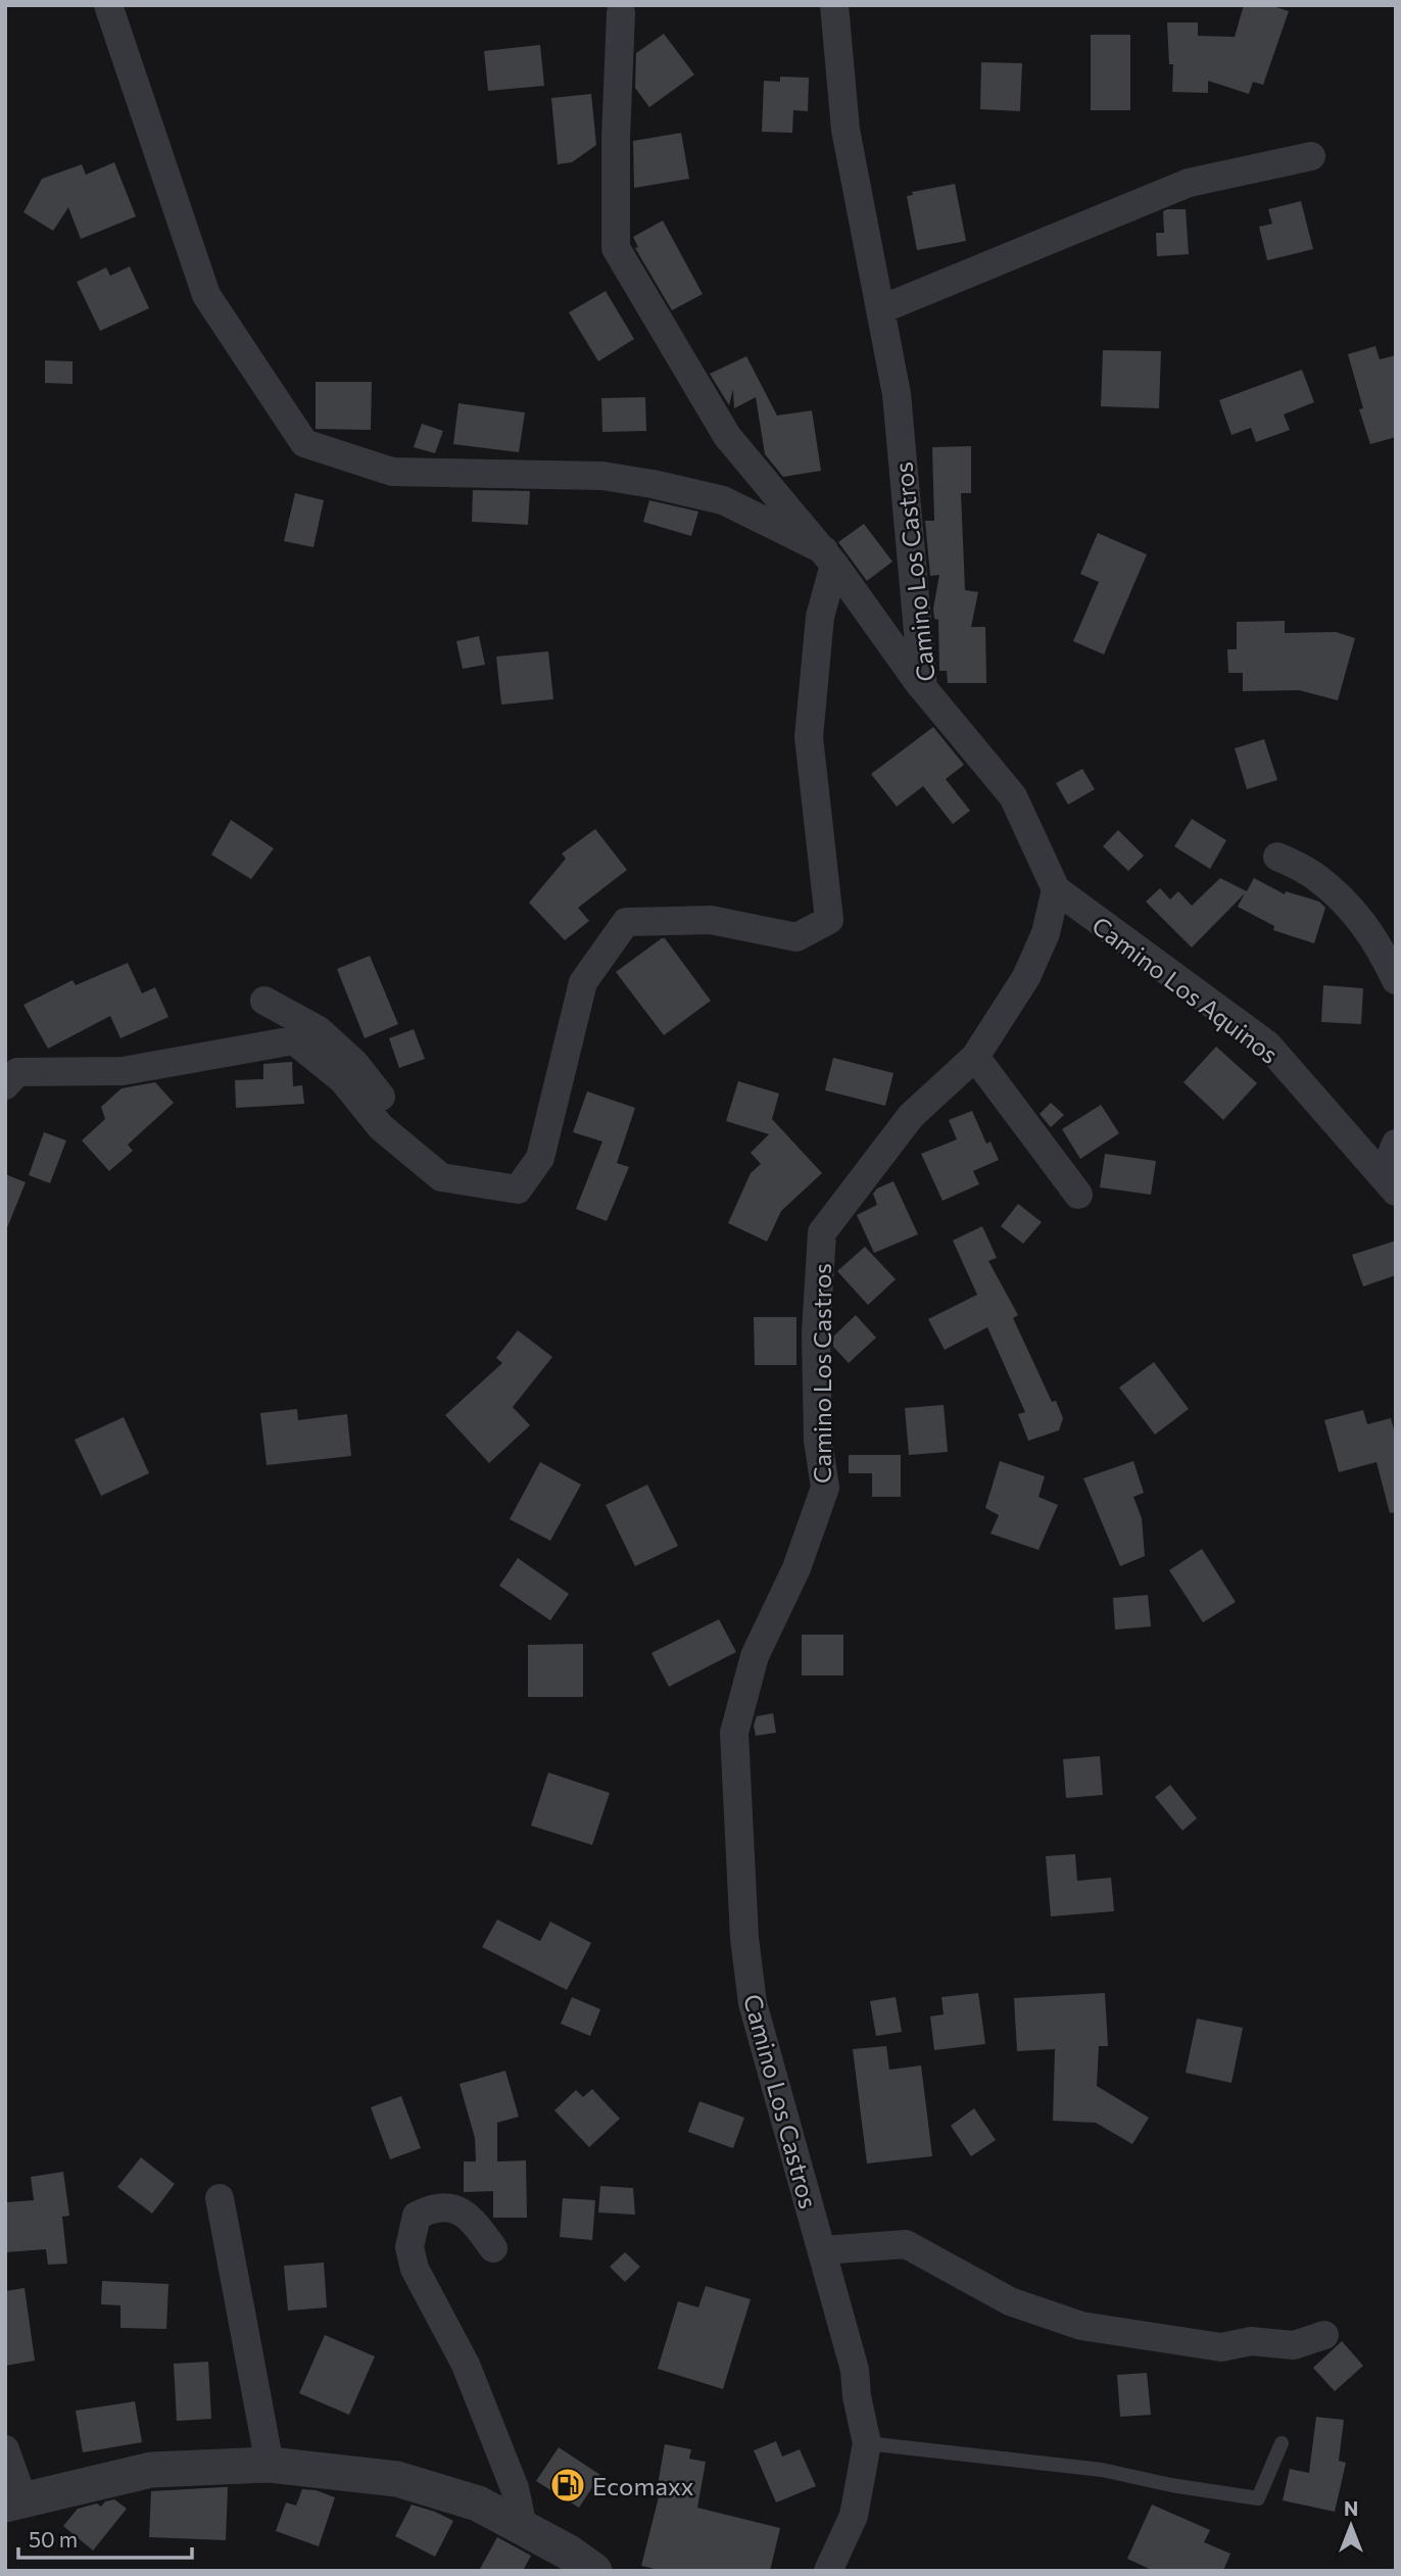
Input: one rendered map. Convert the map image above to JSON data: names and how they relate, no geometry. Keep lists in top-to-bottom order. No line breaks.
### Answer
{"streets":{"street":["Camino Los Castros","Camino Los Aquinos"]},"crossings":[["Camino Los Castros","Camino Los Aquinos"]],"places":{"fuel station":["Ecomaxx"]},"scale_bar":"50 m","north":"top"}
